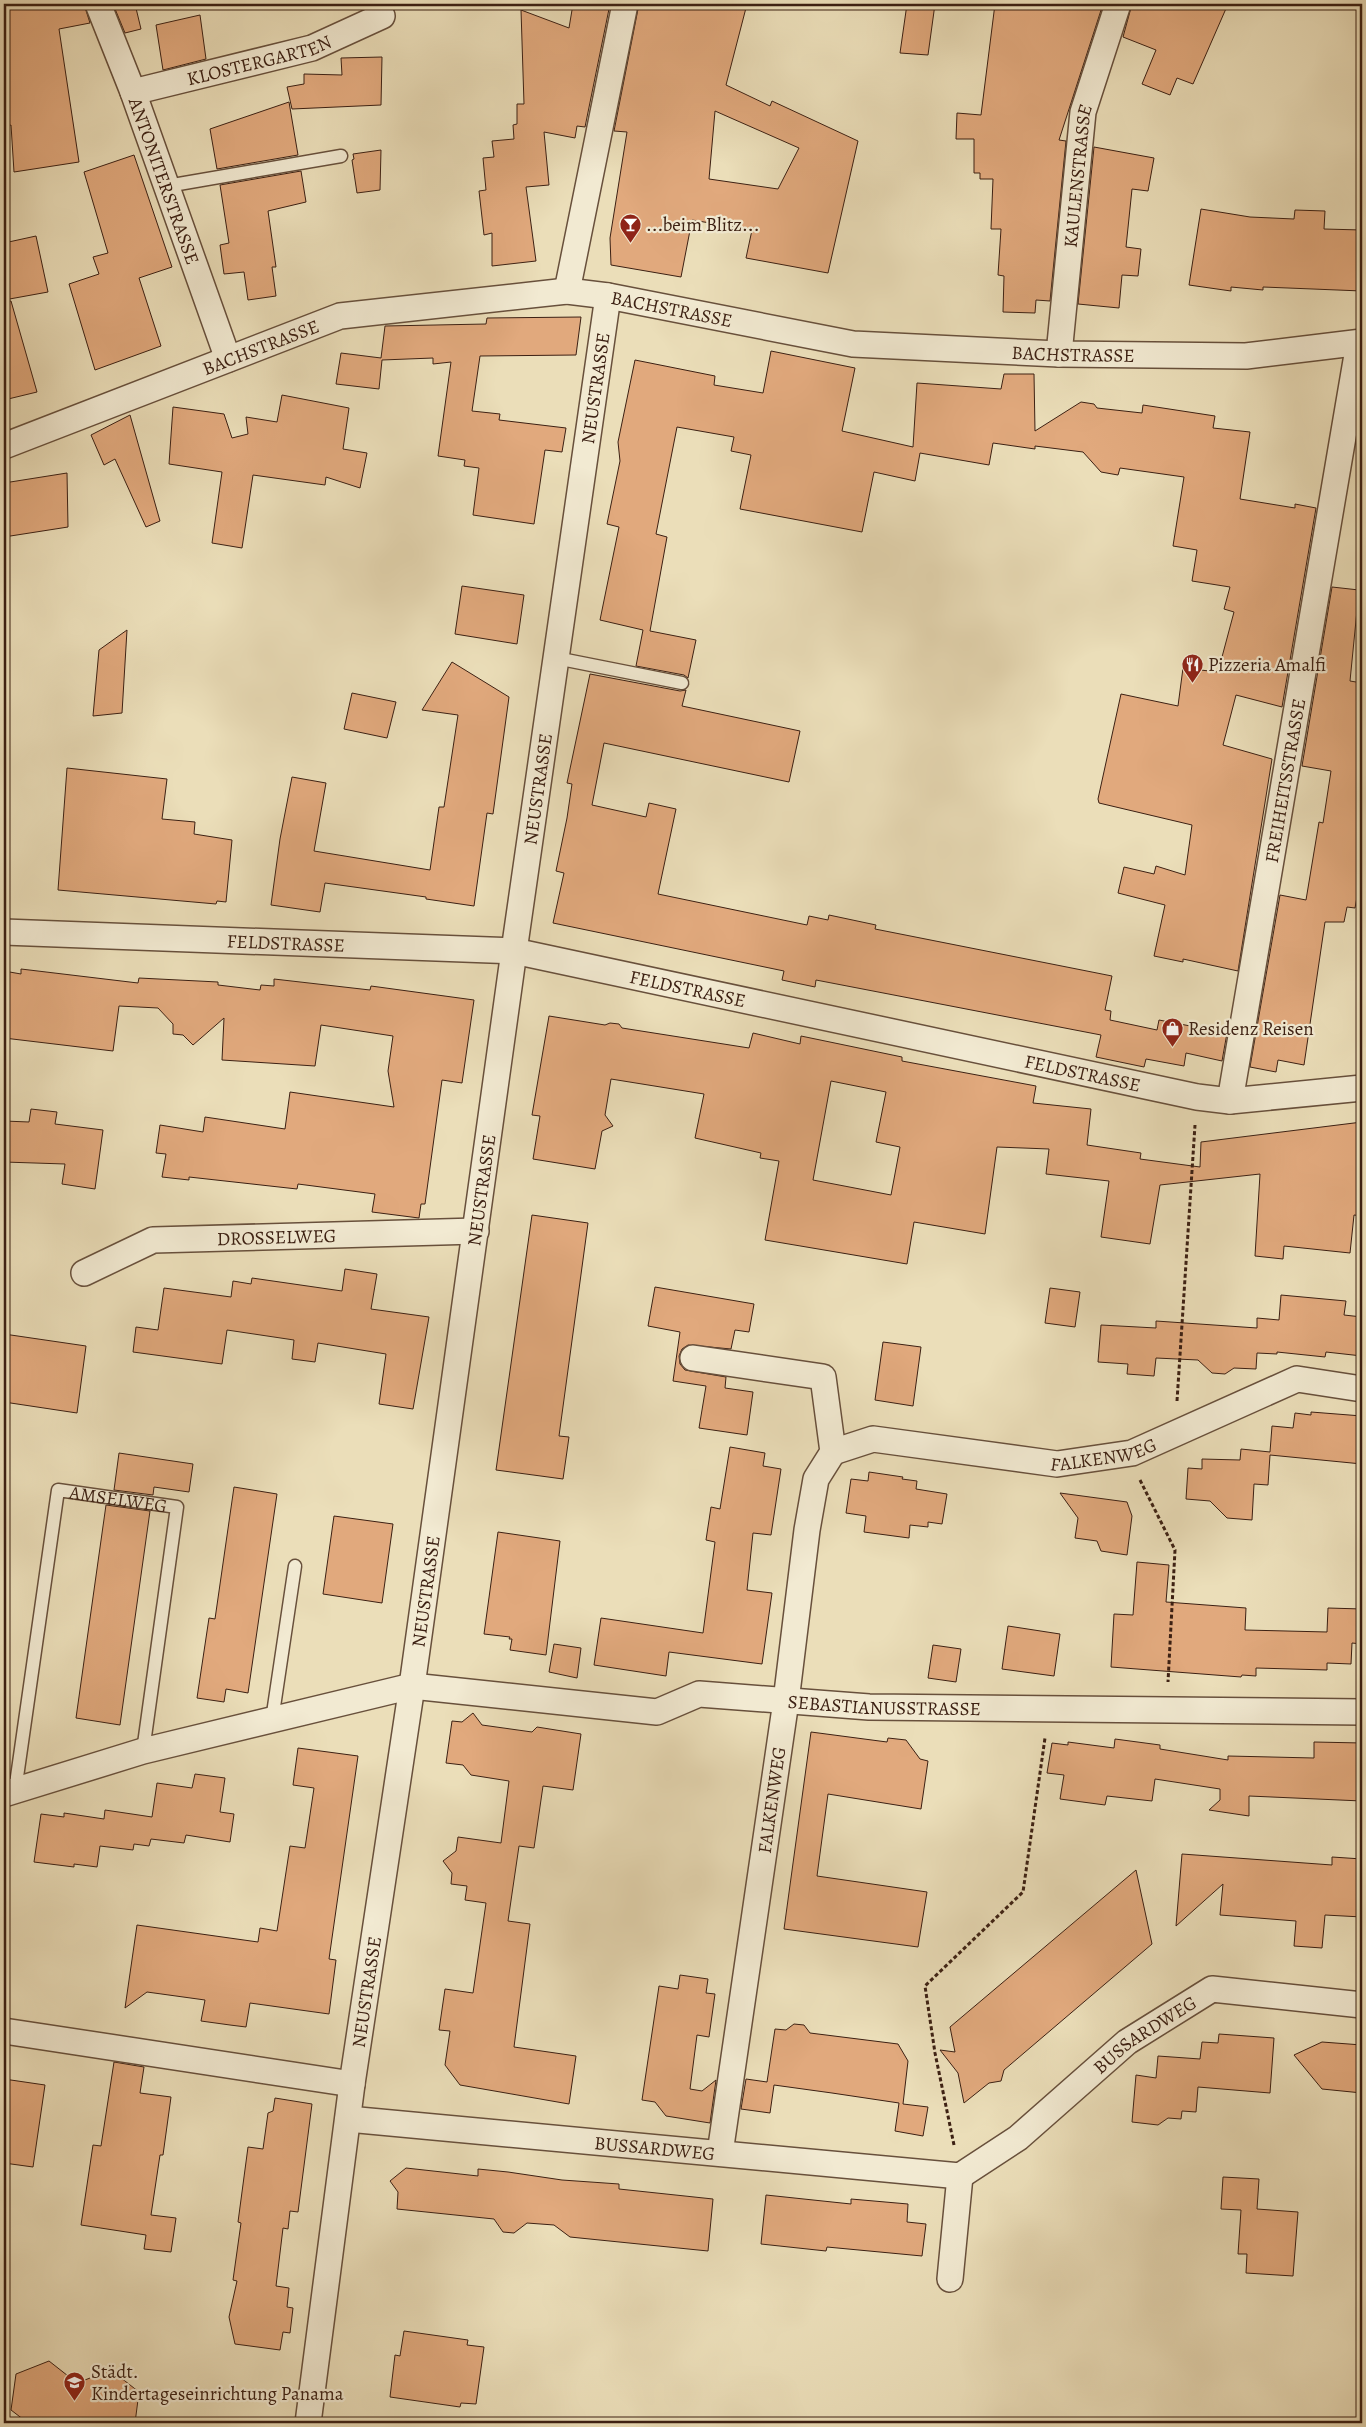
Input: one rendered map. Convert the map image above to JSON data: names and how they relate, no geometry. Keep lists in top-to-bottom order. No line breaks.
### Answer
{"streets":{"street":["KLOSTERGARTEN","KAULENSTRASSE","ANTONITERSTRASSE","BACHSTRASSE","NEUSTRASSE","FREIHEITSSTRASSE","FELDSTRASSE","DROSSELWEG","FALKENWEG","AMSELWEG","SEBASTIANUSSTRASSE","BUSSARDWEG"]},"crossings":[["KLOSTERGARTEN","ANTONITERSTRASSE"],["KAULENSTRASSE","BACHSTRASSE"],["ANTONITERSTRASSE","BACHSTRASSE"],["BACHSTRASSE","NEUSTRASSE"],["BACHSTRASSE","FREIHEITSSTRASSE"],["NEUSTRASSE","FELDSTRASSE"],["NEUSTRASSE","DROSSELWEG"],["NEUSTRASSE","AMSELWEG"],["NEUSTRASSE","SEBASTIANUSSTRASSE"],["NEUSTRASSE","BUSSARDWEG"],["FREIHEITSSTRASSE","FELDSTRASSE"],["FALKENWEG","SEBASTIANUSSTRASSE"],["FALKENWEG","BUSSARDWEG"],["AMSELWEG","SEBASTIANUSSTRASSE"]],"places":{"bar":["...beim Blitz..."],"restaurant":["Pizzeria Amalfi"],"shop":["Residenz Reisen"],"school or university":["Städt. Kindertageseinrichtung Panama"]}}
